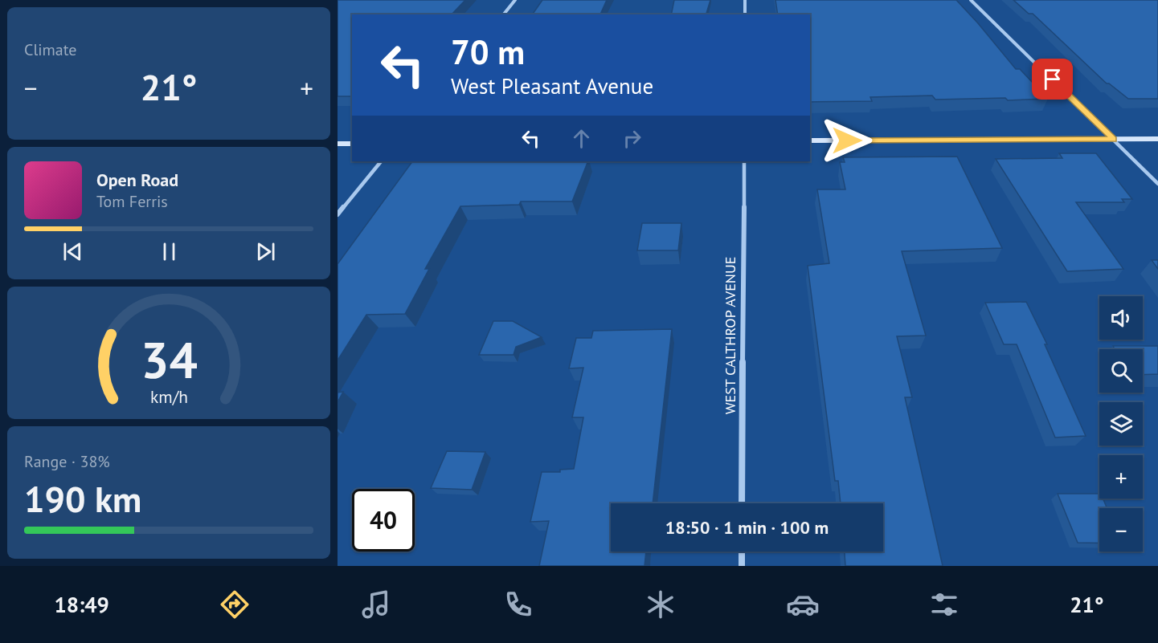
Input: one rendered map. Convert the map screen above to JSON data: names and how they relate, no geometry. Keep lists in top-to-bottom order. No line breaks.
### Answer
{"streets":{"street":["WEST CALTHROP AVENUE"]},"page":{"tile":["Climate",["Range · 38%","190 km"]],"turn":["70 m","West Pleasant Avenue"],"heat":["−","21°","+"],"song":["Open Road","Tom Ferris"],"map_buttons":["+","−"],"limit":"40","trip":"18:50 · 1 min · 100 m","tabs":["18:49","21°"],"gauge":["34","km/h"]}}
